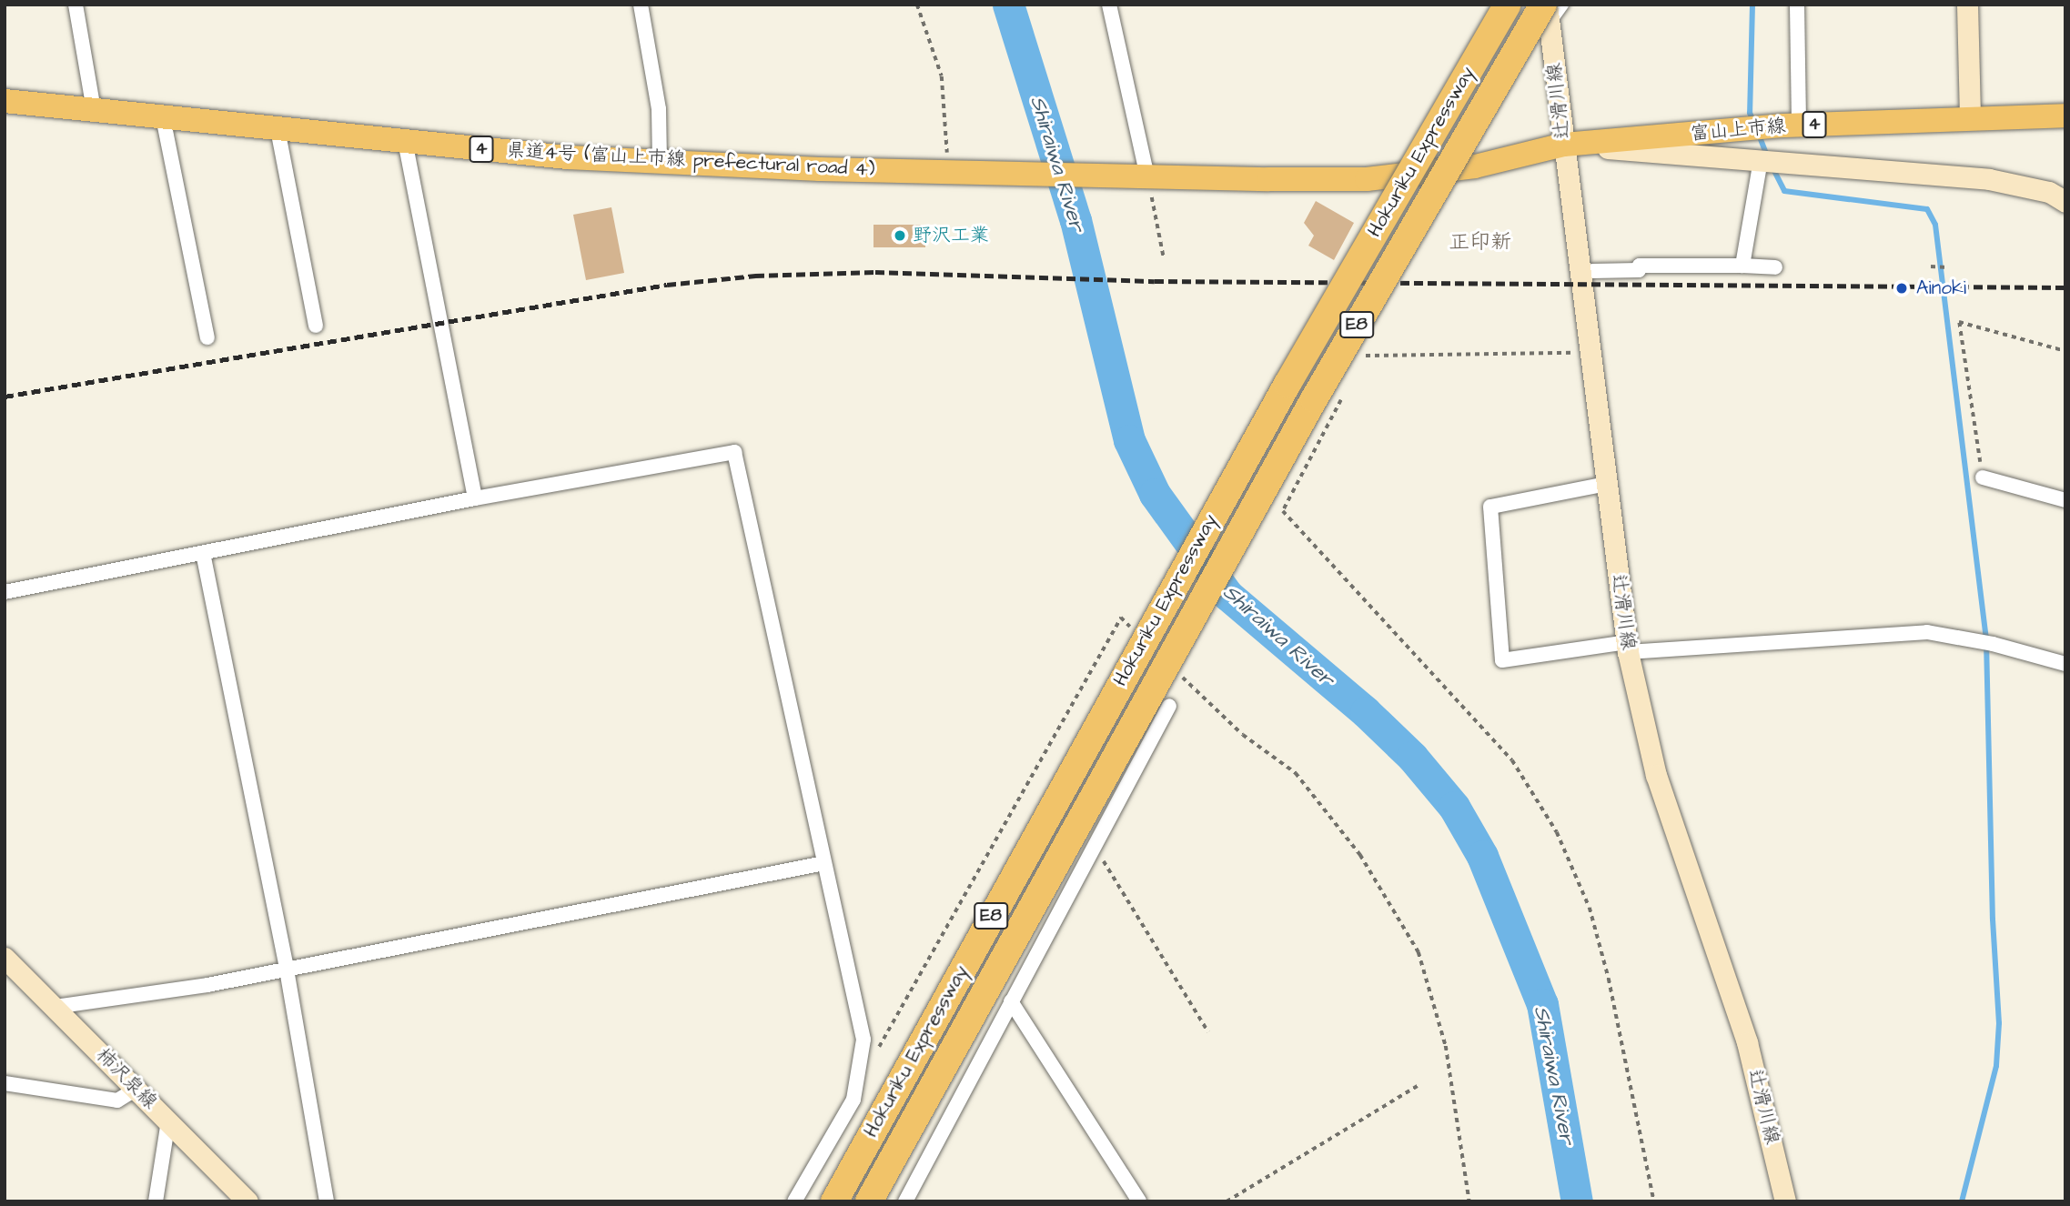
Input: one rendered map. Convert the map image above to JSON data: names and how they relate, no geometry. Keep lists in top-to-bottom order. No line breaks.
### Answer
{"streets":{"highway":["Hokuriku Expressway","E8"],"main road":["辻滑川線","4","富山上市線","県道4号 (富山上市線 prefectural road 4)","柿沢泉線"]},"crossings":[["辻滑川線","4"],["辻滑川線","富山上市線"],["辻滑川線","Hokuriku Expressway"],["4","富山上市線"],["4","県道4号 (富山上市線 prefectural road 4)"]],"districts":["正印新"],"water":["Shiraiwa River"],"places":["野沢工業","Ainoki"]}
